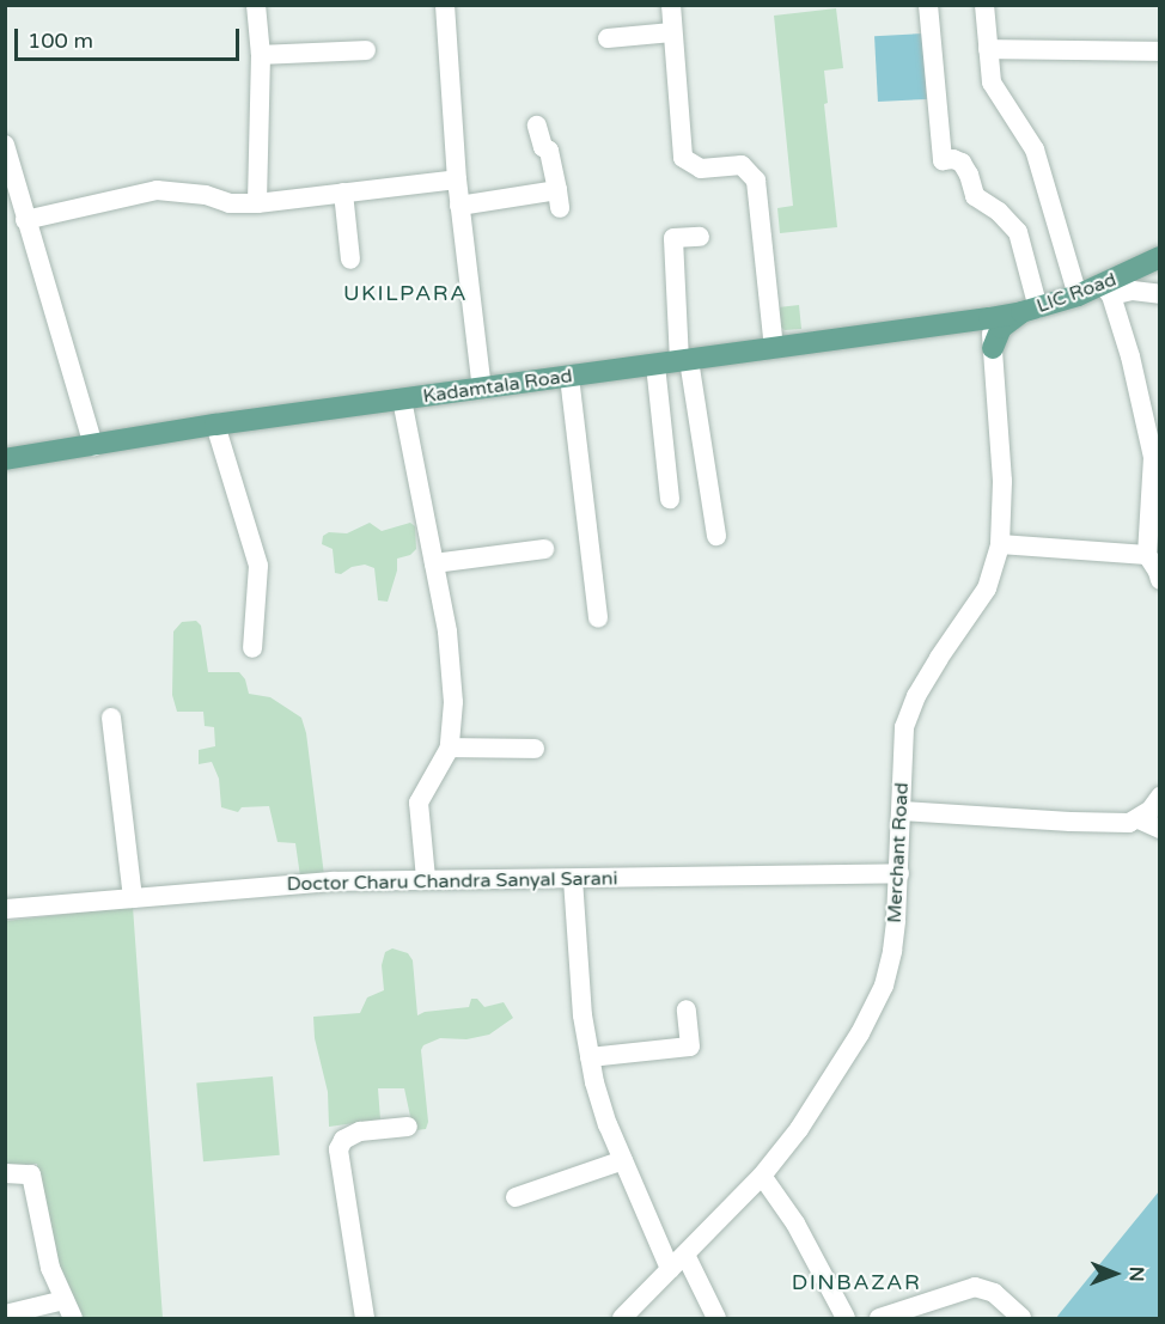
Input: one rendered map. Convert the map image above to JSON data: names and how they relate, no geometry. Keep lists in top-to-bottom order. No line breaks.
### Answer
{"streets":{"main road":["LIC Road","Kadamtala Road"],"street":["Merchant Road","Doctor Charu Chandra Sanyal Sarani"]},"crossings":[["LIC Road","Kadamtala Road"],["LIC Road","Merchant Road"],["Kadamtala Road","Merchant Road"],["Merchant Road","Doctor Charu Chandra Sanyal Sarani"]],"districts":["UKILPARA","DINBAZAR"],"scale_bar":"100 m","north":"right"}
